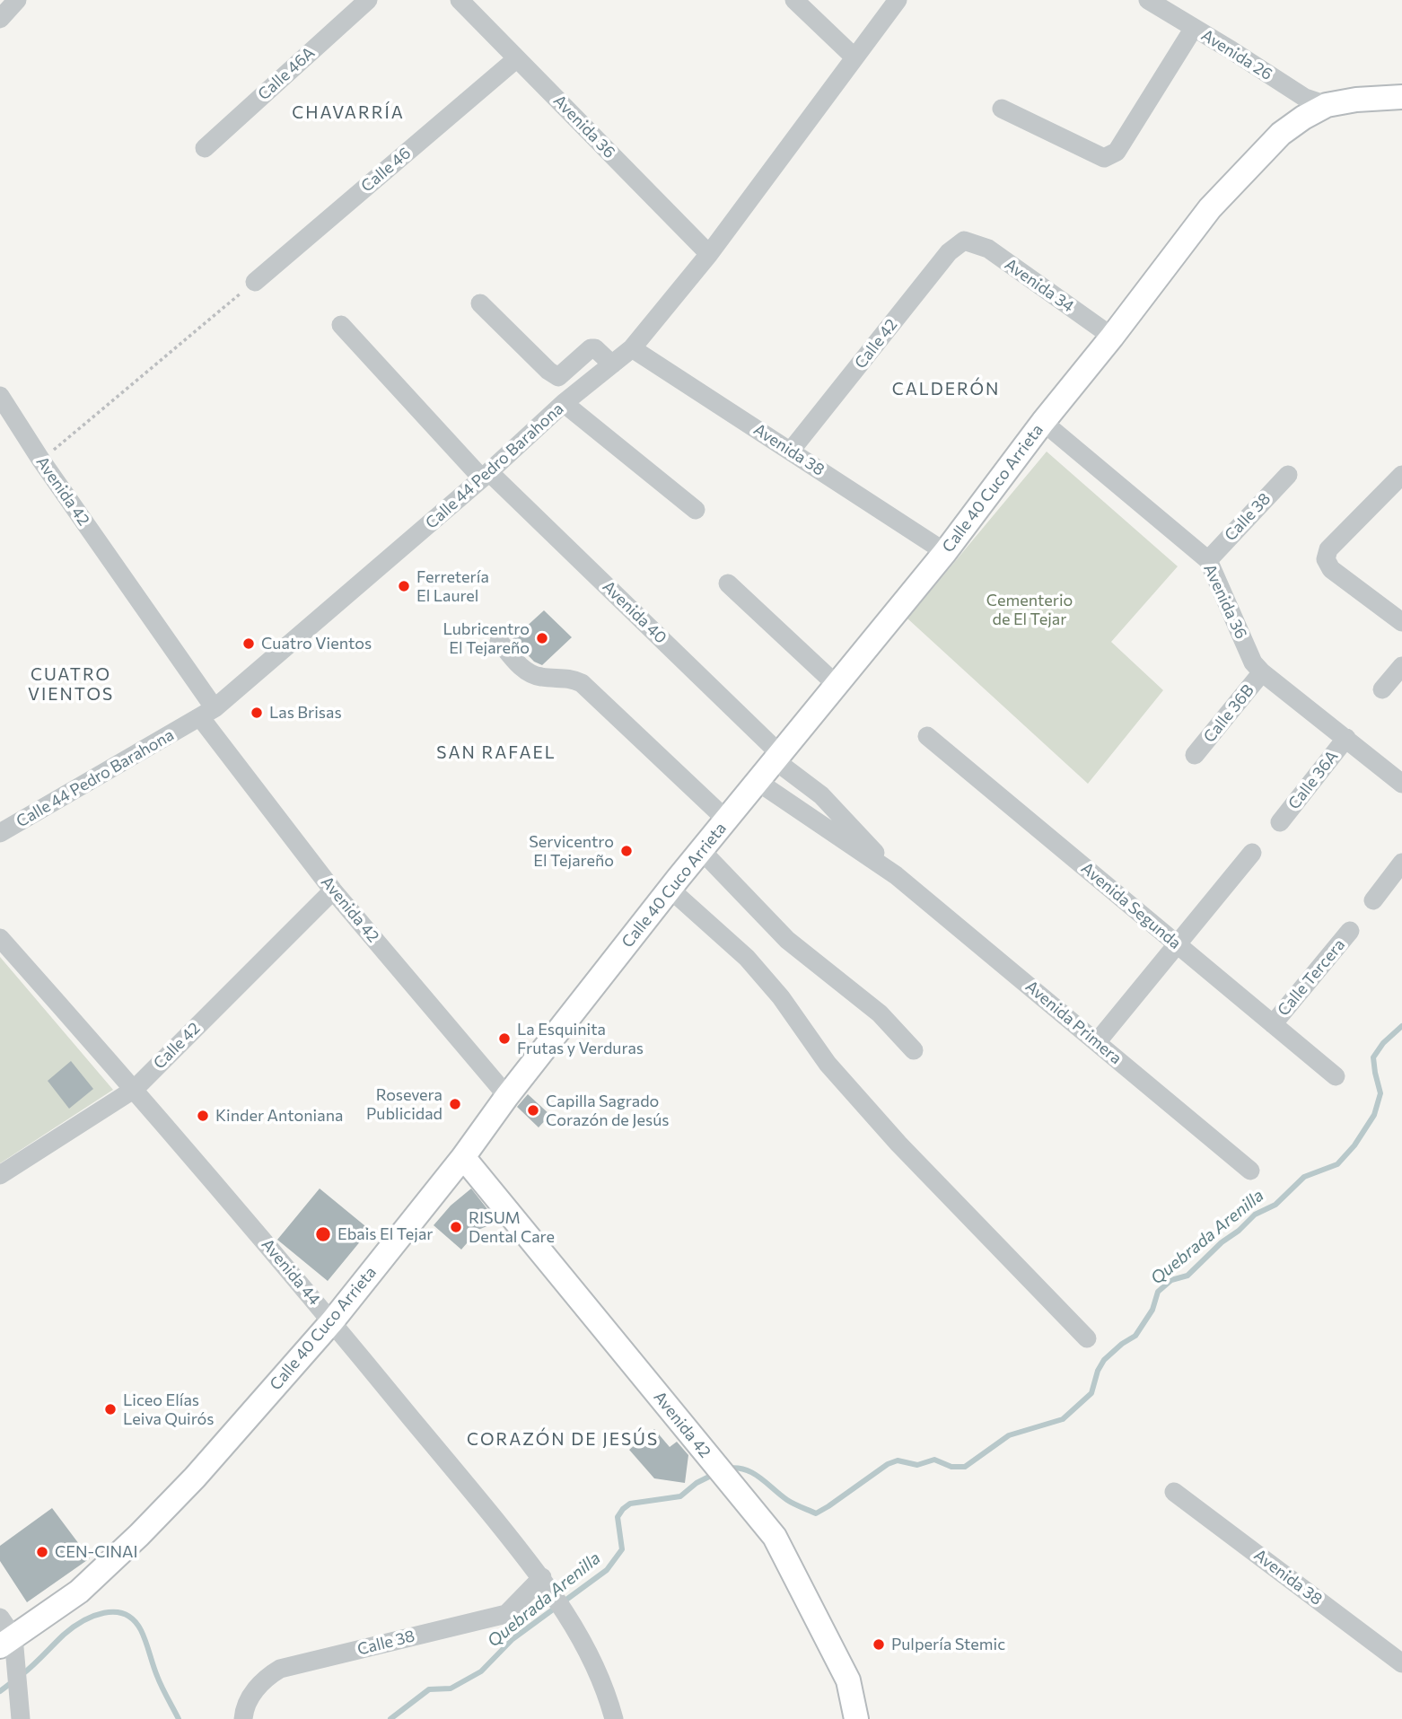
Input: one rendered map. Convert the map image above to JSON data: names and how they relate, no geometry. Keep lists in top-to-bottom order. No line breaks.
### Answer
{"streets":{"main road":["Calle 40 Cuco Arrieta","Avenida 42"],"street":["Avenida 26","Calle 46A","Avenida 36","Calle 46","Avenida 34","Calle 42","Avenida 38","Calle 44 Pedro Barahona","Calle 38","Avenida 40","Calle 36B","Calle 36A","Avenida Segunda","Calle Tercera","Avenida Primera","Avenida 44"]},"crossings":[["Avenida 26","Calle 40 Cuco Arrieta"],["Avenida 36","Calle 46"],["Avenida 36","Calle 44 Pedro Barahona"],["Avenida 36","Calle 40 Cuco Arrieta"],["Avenida 36","Calle 38"],["Avenida 36","Calle 36B"],["Avenida 36","Calle 36A"],["Avenida 34","Calle 42"],["Avenida 34","Calle 40 Cuco Arrieta"],["Calle 42","Avenida 38"],["Calle 42","Avenida 42"],["Calle 42","Avenida 44"],["Avenida 38","Calle 44 Pedro Barahona"],["Avenida 38","Calle 40 Cuco Arrieta"],["Calle 44 Pedro Barahona","Avenida 42"],["Calle 44 Pedro Barahona","Avenida 40"],["Calle 40 Cuco Arrieta","Avenida 42"],["Calle 40 Cuco Arrieta","Avenida 40"],["Calle 40 Cuco Arrieta","Avenida Primera"],["Calle 40 Cuco Arrieta","Avenida 44"],["Calle 38","Avenida 44"],["Avenida 40","Avenida Primera"],["Avenida Segunda","Calle Tercera"]],"districts":["CHAVARRÍA","CALDERÓN","CUATRO VIENTOS","SAN RAFAEL","CORAZÓN DE JESÚS"],"water":["Quebrada Arenilla"],"parks":["Cementerio de El Tejar"],"places":["Ferretería El Laurel","Lubricentro El Tejareño","Cuatro Vientos","Las Brisas","Servicentro El Tejareño","La Esquinita Frutas y Verduras","Rosevera Publicidad","Capilla Sagrado Corazón de Jesús","Kinder Antoniana","RISUM Dental Care","Ebais El Tejar","Liceo Elías Leiva Quirós","CEN-CINAI","Pulpería Stemic"]}
